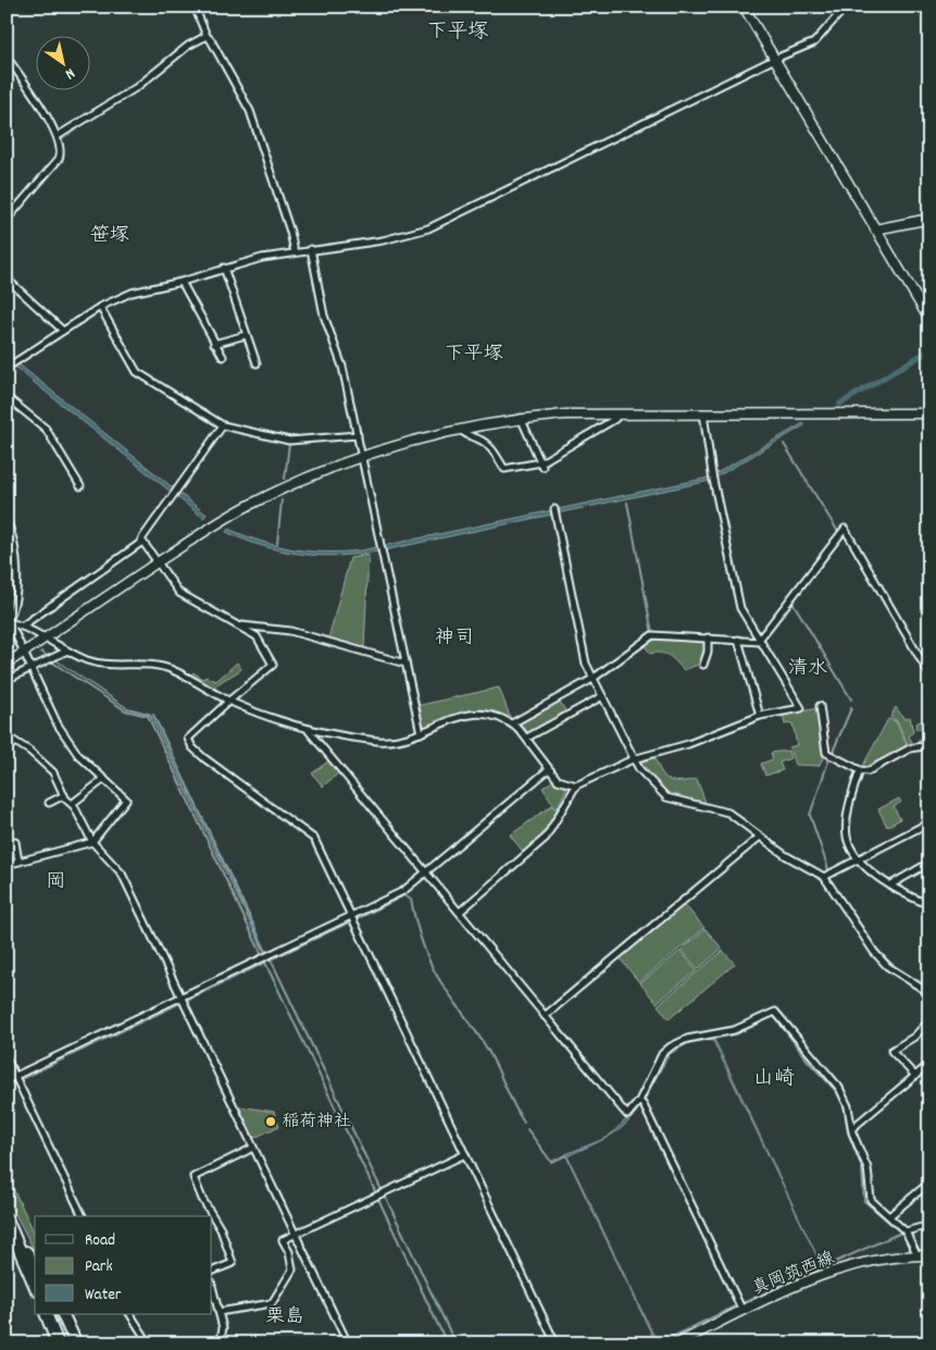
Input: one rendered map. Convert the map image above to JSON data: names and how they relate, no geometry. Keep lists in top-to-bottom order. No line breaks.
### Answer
{"streets":{"street":["真岡筑西線"]},"districts":["下平塚","笹塚","下平塚","神司","清水","岡","山崎","栗島"],"places":["稲荷神社"],"legend":["Road","Park","Water"],"north":"bottom right"}
